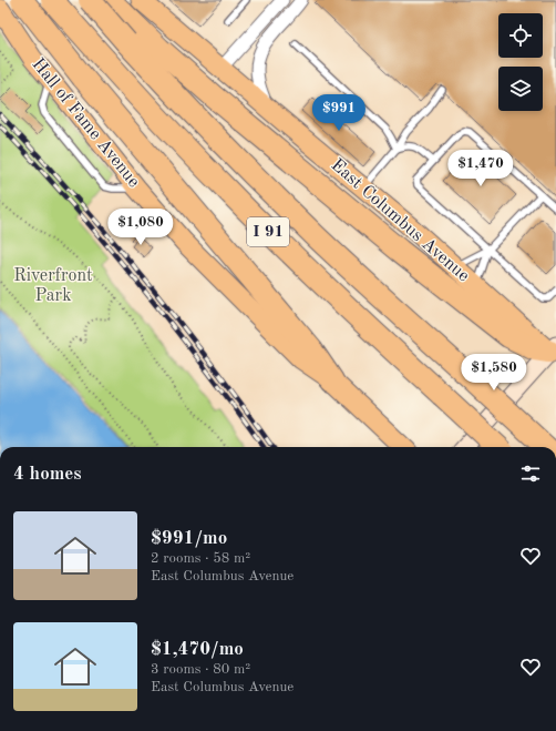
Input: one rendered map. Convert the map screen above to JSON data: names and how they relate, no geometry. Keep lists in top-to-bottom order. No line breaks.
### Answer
{"streets":{"highway":["I 91"],"main road":["Hall of Fame Avenue","East Columbus Avenue"]},"parks":["Riverfront Park"],"page":{"price":["$991","$1,470","$1,080","$1,580"],"heading":"4 homes","list":[{"name":"$991/mo","note":"2 rooms · 58 m² · East Columbus Avenue"},{"name":"$1,470/mo","note":"3 rooms · 80 m² · East Columbus Avenue"}]}}
